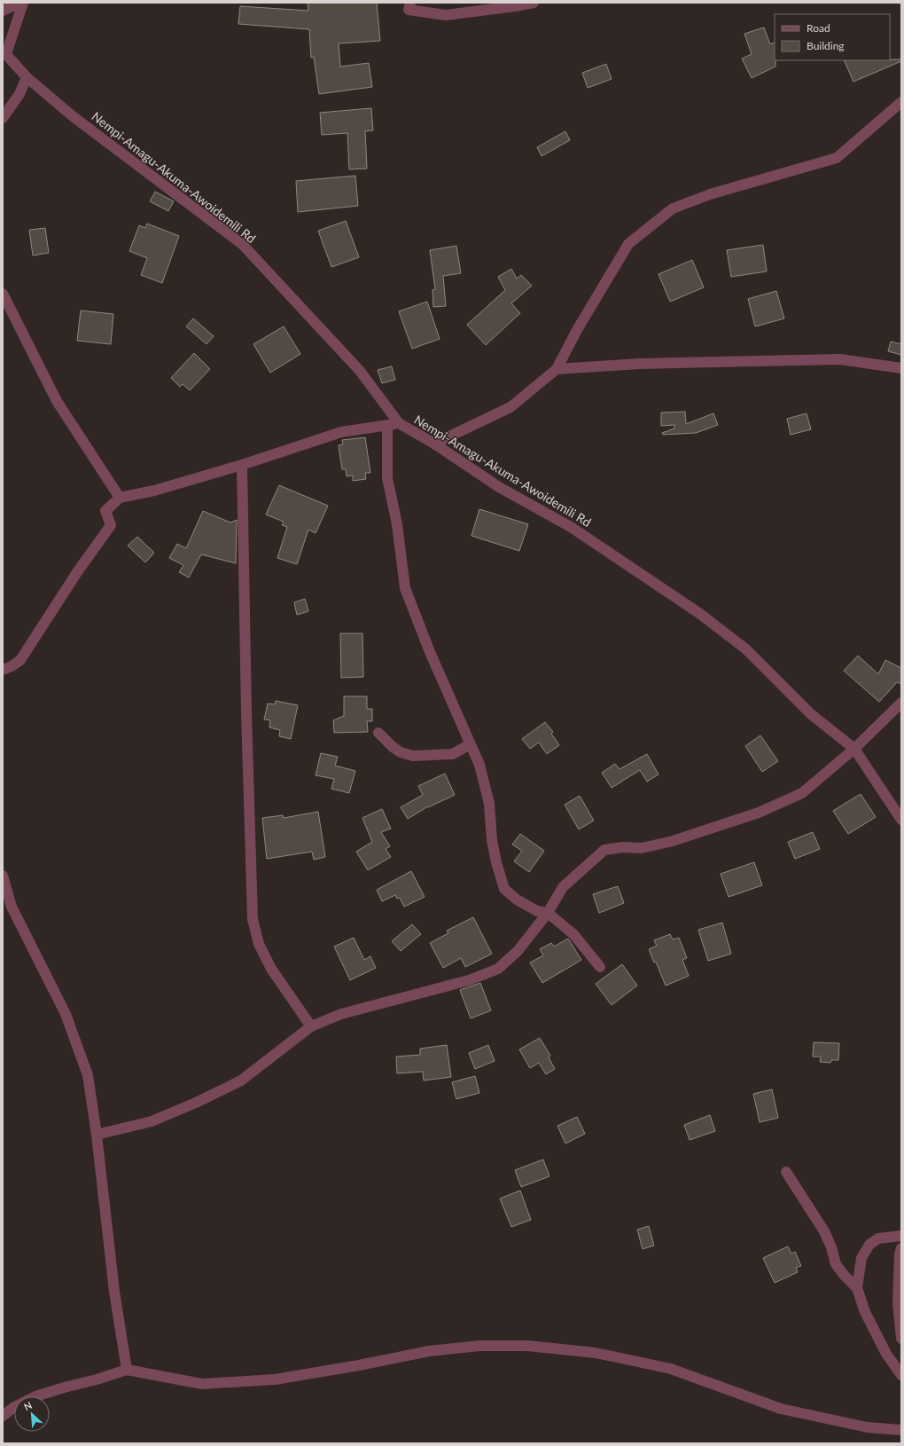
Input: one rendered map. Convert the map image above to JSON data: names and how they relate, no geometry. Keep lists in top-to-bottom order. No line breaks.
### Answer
{"streets":{"street":["Nempi-Amagu-Akuma-Awoidemili Rd"]},"legend":["Road","Building"],"north":"top left"}
